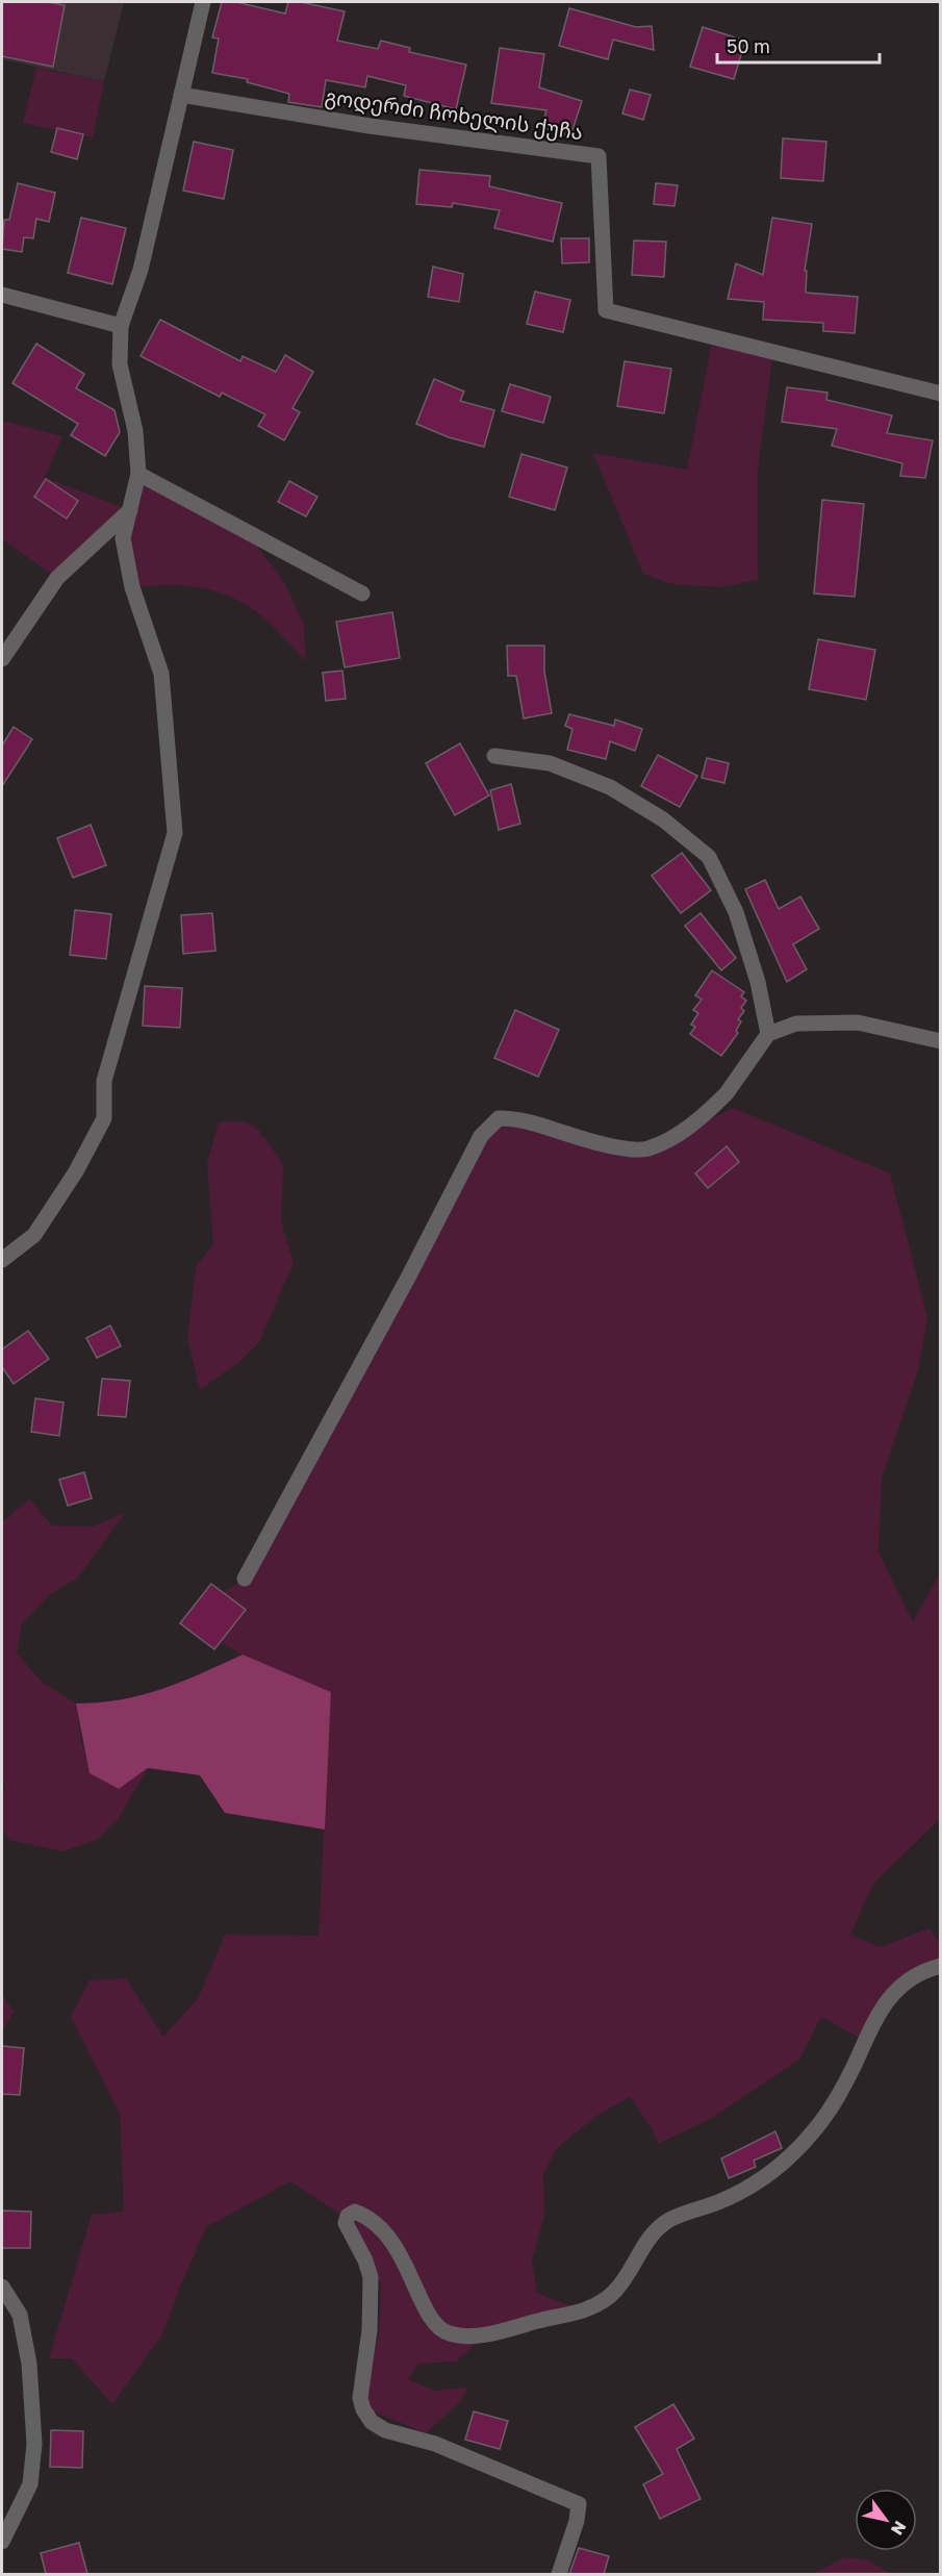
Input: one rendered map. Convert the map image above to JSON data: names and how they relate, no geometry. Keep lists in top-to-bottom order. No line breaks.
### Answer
{"streets":{"street":["გოდერძი ჩოხელის ქუჩა"]},"scale_bar":"50 m","north":"bottom right"}
